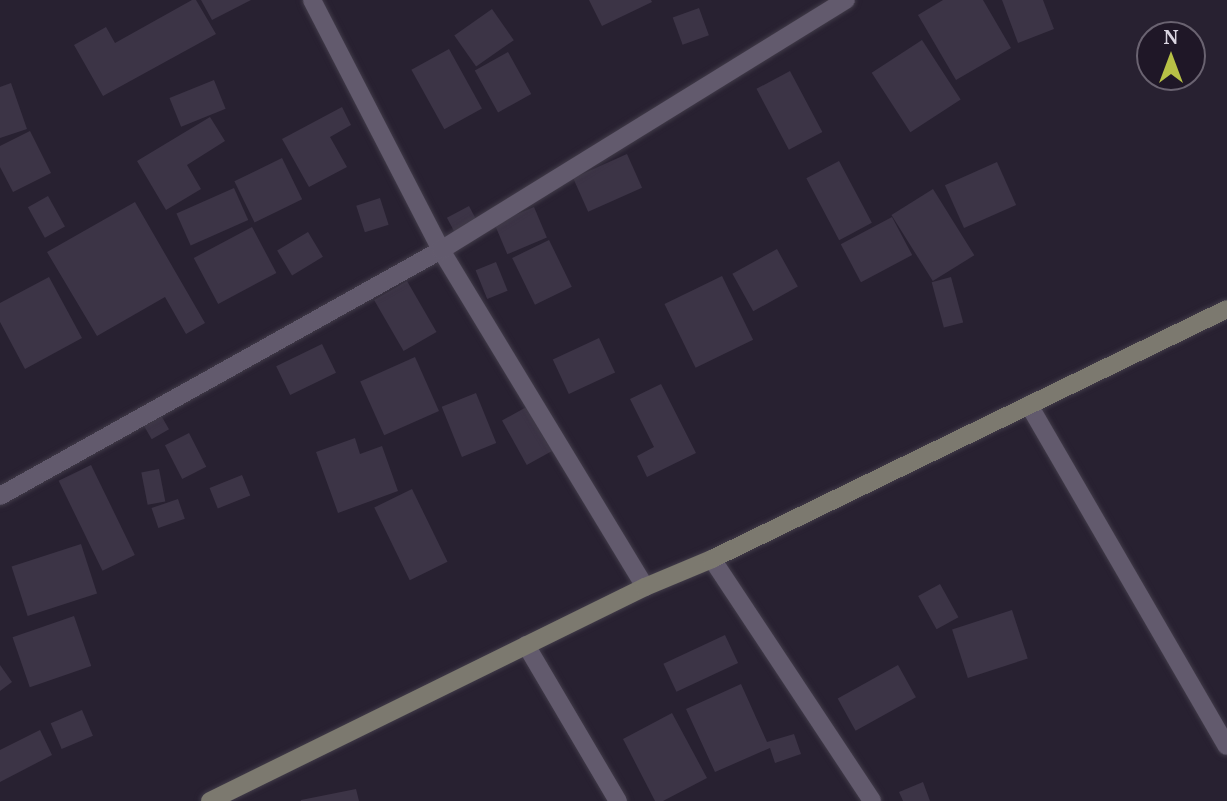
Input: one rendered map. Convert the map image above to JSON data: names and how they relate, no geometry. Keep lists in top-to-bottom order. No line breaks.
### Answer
{"north":"top"}
